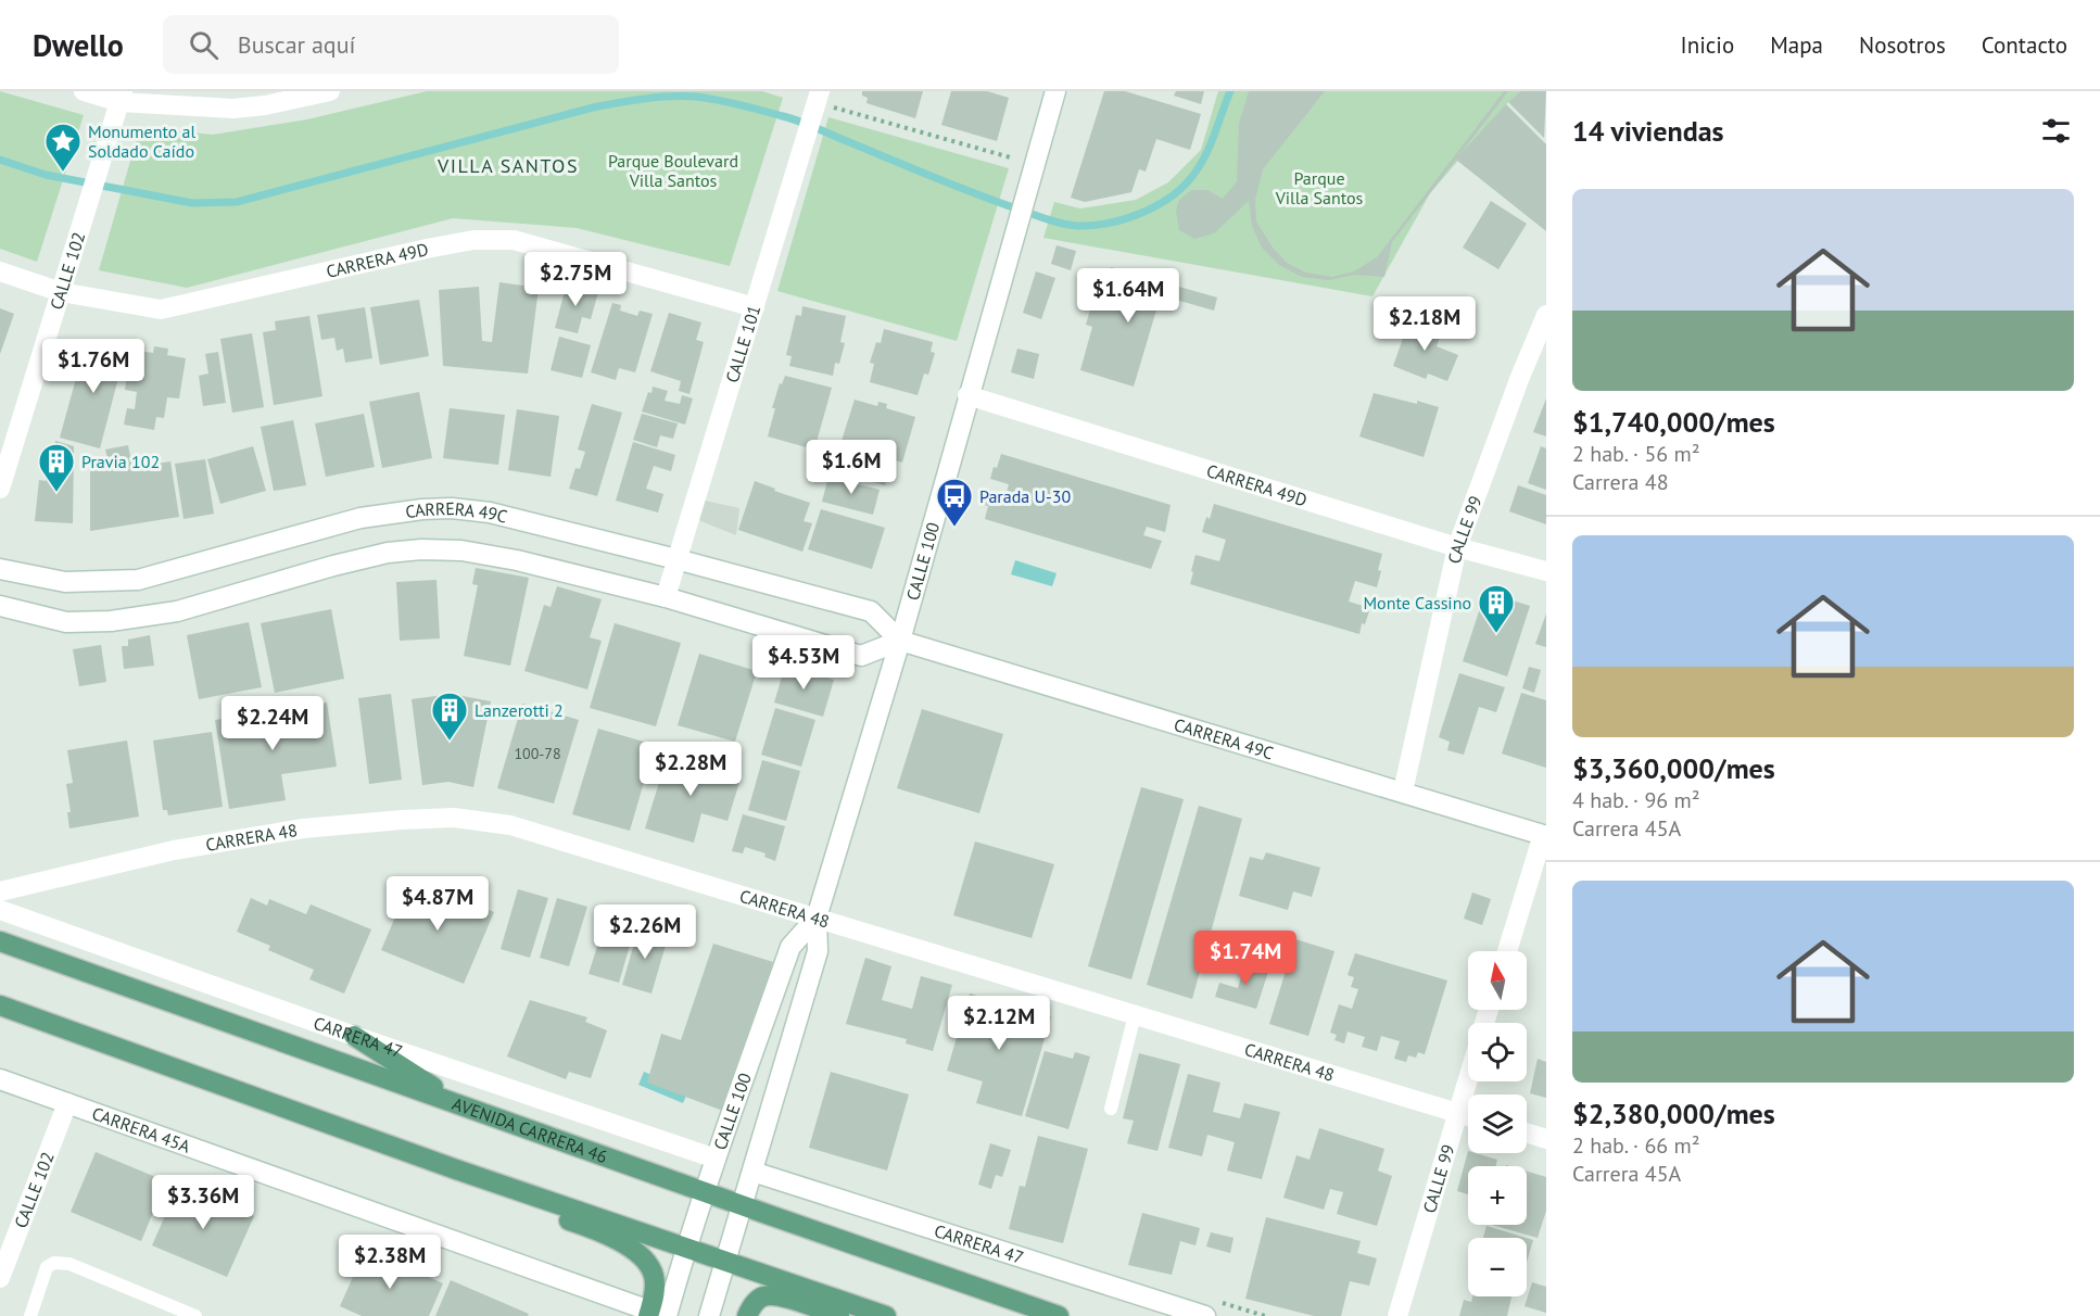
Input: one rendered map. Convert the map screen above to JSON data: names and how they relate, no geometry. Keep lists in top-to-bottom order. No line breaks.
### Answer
{"streets":{"main road":["AVENIDA CARRERA 46"],"street":["CARRERA 49D","CALLE 102","CALLE 101","CARRERA 49C","CALLE 99","CALLE 100","CARRERA 48","CARRERA 47","CARRERA 45A"]},"crossings":[["CARRERA 49D","CALLE 102"],["CARRERA 49D","CALLE 101"],["CARRERA 49D","CALLE 99"],["CARRERA 49D","CALLE 100"],["CALLE 102","CARRERA 45A"],["CALLE 101","CARRERA 49C"],["CARRERA 49C","CALLE 99"],["CARRERA 49C","CALLE 100"],["CALLE 99","CARRERA 48"],["CALLE 100","CARRERA 48"],["CALLE 100","CARRERA 47"],["CALLE 100","CARRERA 45A"],["CALLE 100","AVENIDA CARRERA 46"]],"districts":["VILLA SANTOS"],"parks":["Parque Boulevard Villa Santos","Parque Villa Santos"],"places":{"place":["Monumento al Soldado Caído"],"building":["Pravia 102","Monte Cassino","Lanzerotti 2"],"bus stop":["Parada U-30"]},"house_numbers":["100-78"],"north":"top","page":{"header":"Dwello","search":"Buscar aquí","nav":["Inicio","Mapa","Nosotros","Contacto"],"heading":"14 viviendas","list":[{"name":"$1,740,000/mes","note":"2 hab. · 56 m² · Carrera 48"},{"name":"$3,360,000/mes","note":"4 hab. · 96 m² · Carrera 45A"},{"name":"$2,380,000/mes","note":"2 hab. · 66 m² · Carrera 45A"}],"price":["$2.75M","$1.64M","$2.18M","$1.76M","$1.6M","$4.53M","$2.24M","$2.28M","$4.87M","$2.26M","$1.74M","$2.12M","$3.36M","$2.38M"],"map_buttons":["+","−"]}}
